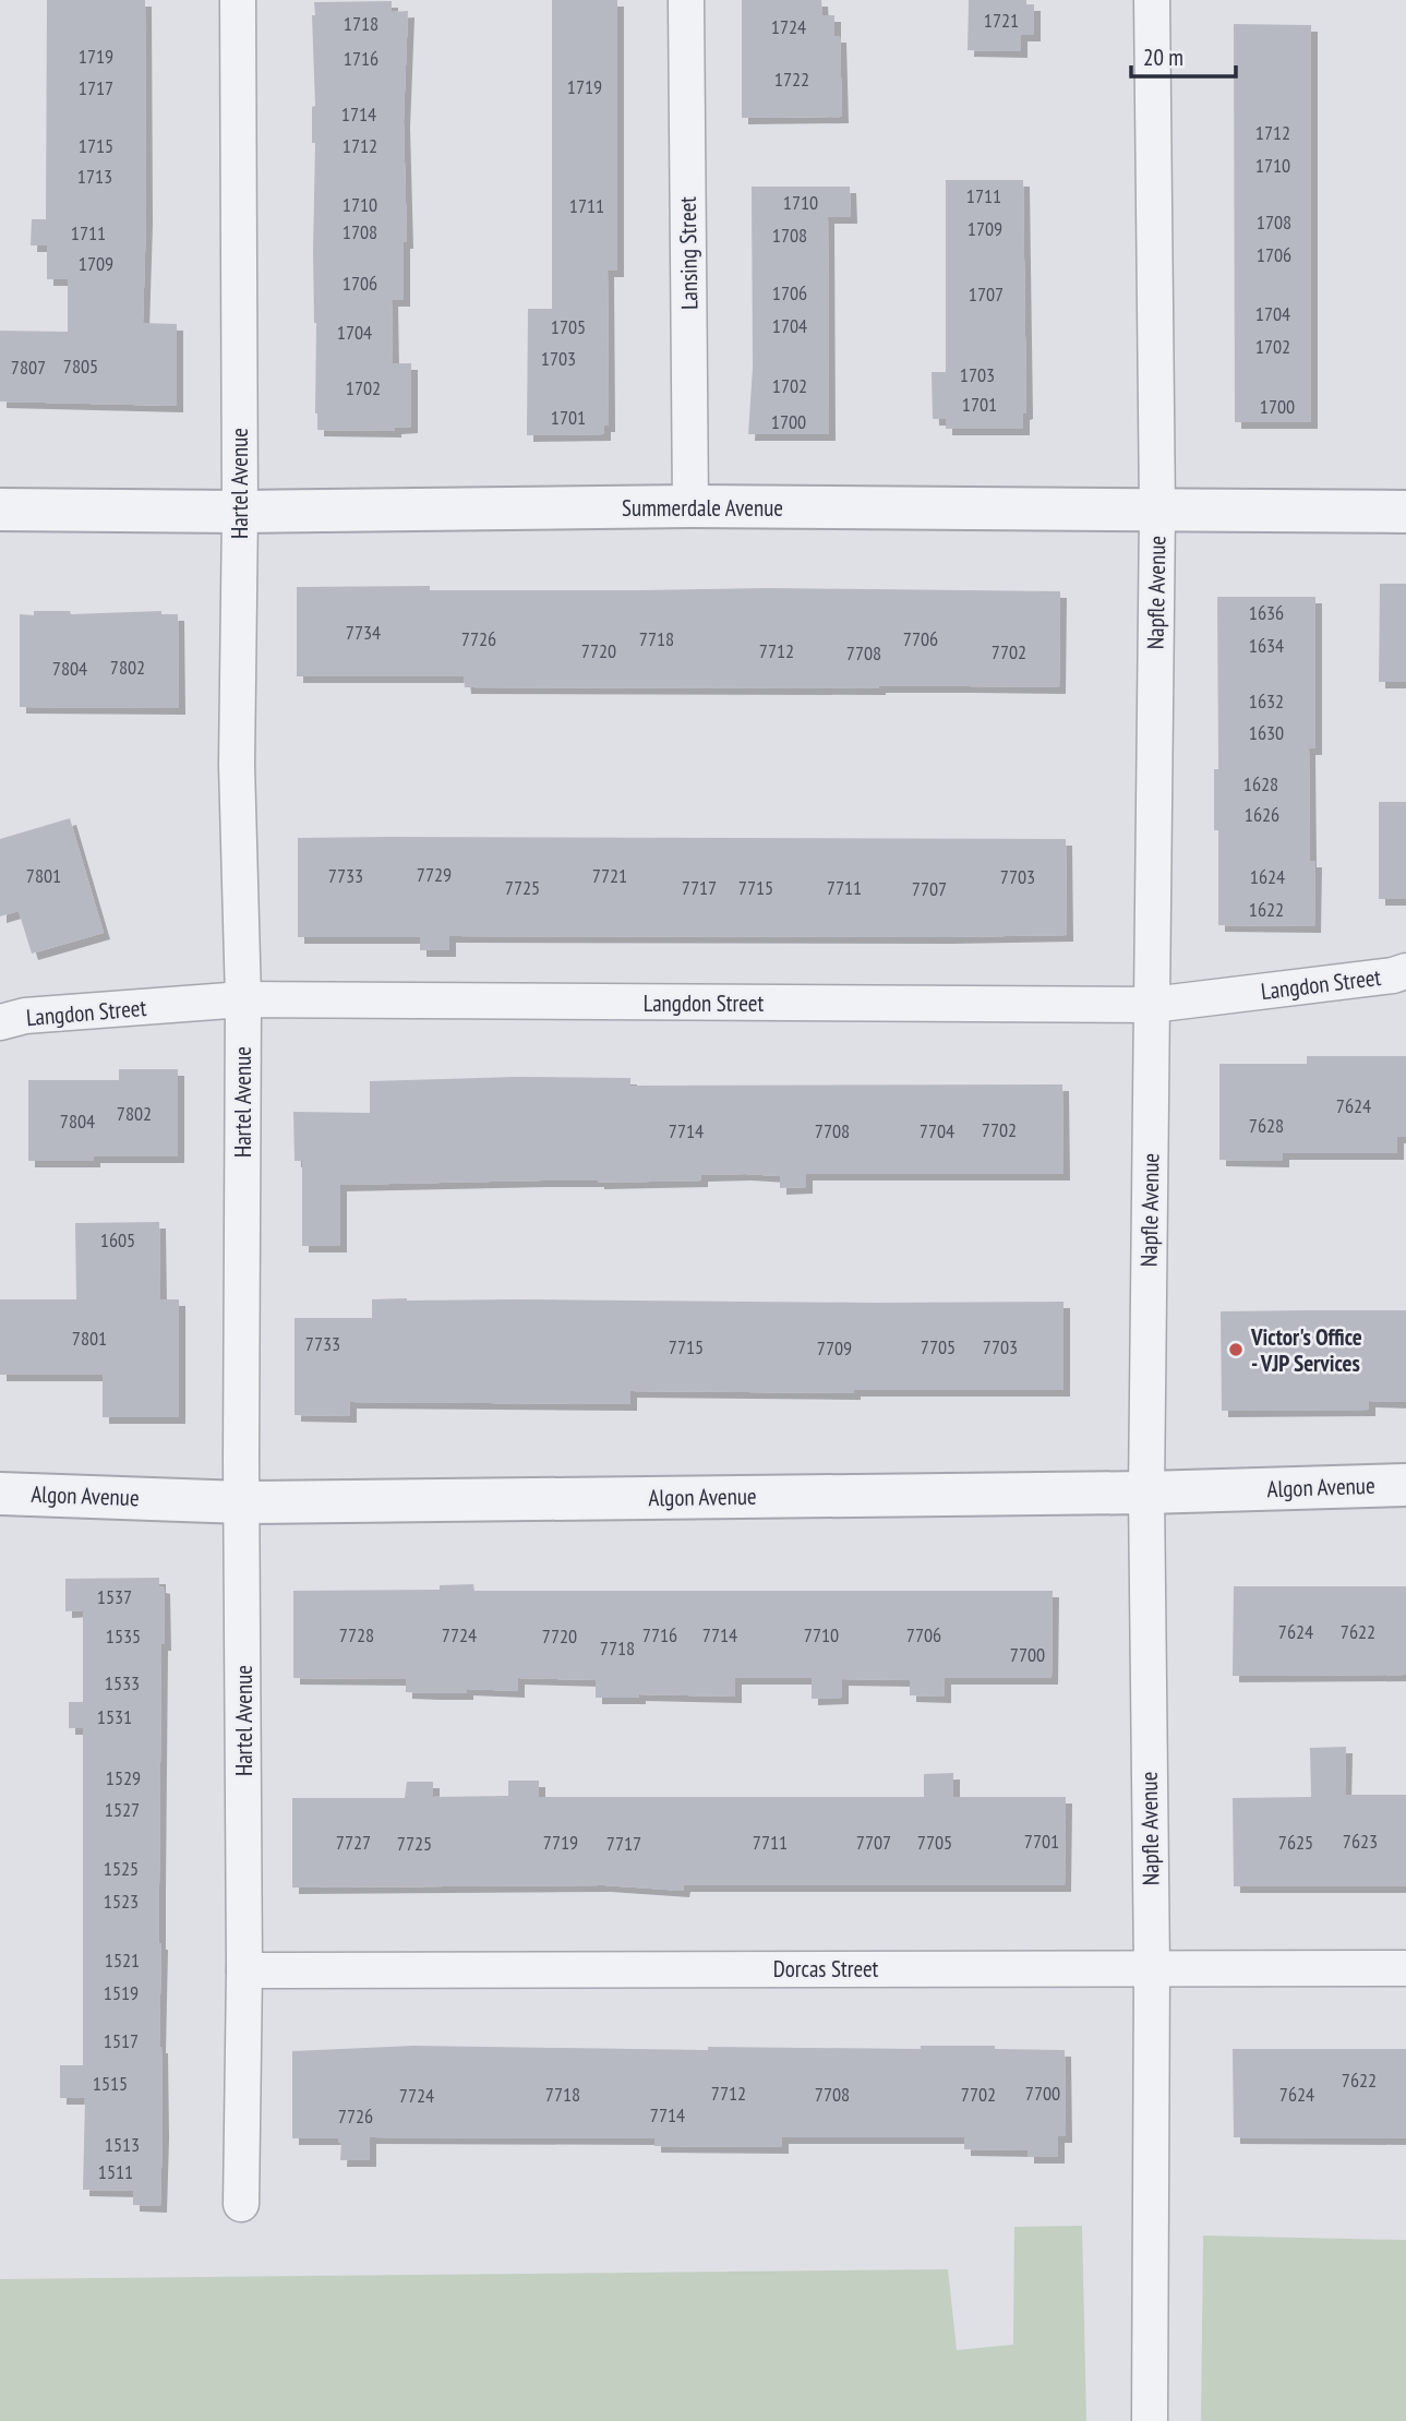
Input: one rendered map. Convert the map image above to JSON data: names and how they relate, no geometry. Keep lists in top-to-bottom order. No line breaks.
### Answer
{"streets":{"street":["Lansing Street","Hartel Avenue","Summerdale Avenue","Napfle Avenue","Langdon Street","Algon Avenue","Dorcas Street"]},"crossings":[["Lansing Street","Summerdale Avenue"],["Hartel Avenue","Summerdale Avenue"],["Hartel Avenue","Langdon Street"],["Hartel Avenue","Algon Avenue"],["Hartel Avenue","Dorcas Street"],["Summerdale Avenue","Napfle Avenue"],["Napfle Avenue","Langdon Street"],["Napfle Avenue","Algon Avenue"],["Napfle Avenue","Dorcas Street"]],"places":["Victor's Office - VJP Services"],"house_numbers":["1721","1718","1724","1719","1716","1722","1719","1717","1714","1712","1715","1712","1710","1713","1711","1710","1710","1711","1708","1709","1708","1711","1708","1706","1709","1706","1706","1707","1704","1704","1705","1704","1702","1703","7805","7807","1703","1702","1702","1701","1700","1701","1700","1636","7734","7726","7718","7706","1634","7720","7712","7702","7708","7802","7804","1632","1630","1628","1626","7729","7801","7733","7721","7703","1624","7725","7717","7715","7711","7707","1622","7624","7802","7804","7628","7702","7714","7708","7704","1605","7801","7733","7715","7705","7703","7709","1537","7624","7622","7728","7724","7716","7714","7710","7706","1535","7720","7718","7700","1533","1531","1529","1527","7701","7623","7727","7719","7711","7707","7705","7625","7725","7717","1525","1523","1521","1519","1517","7622","1515","7712","7700","7718","7708","7702","7624","7724","7714","7726","1513","1511"],"scale_bar":"20 m"}
